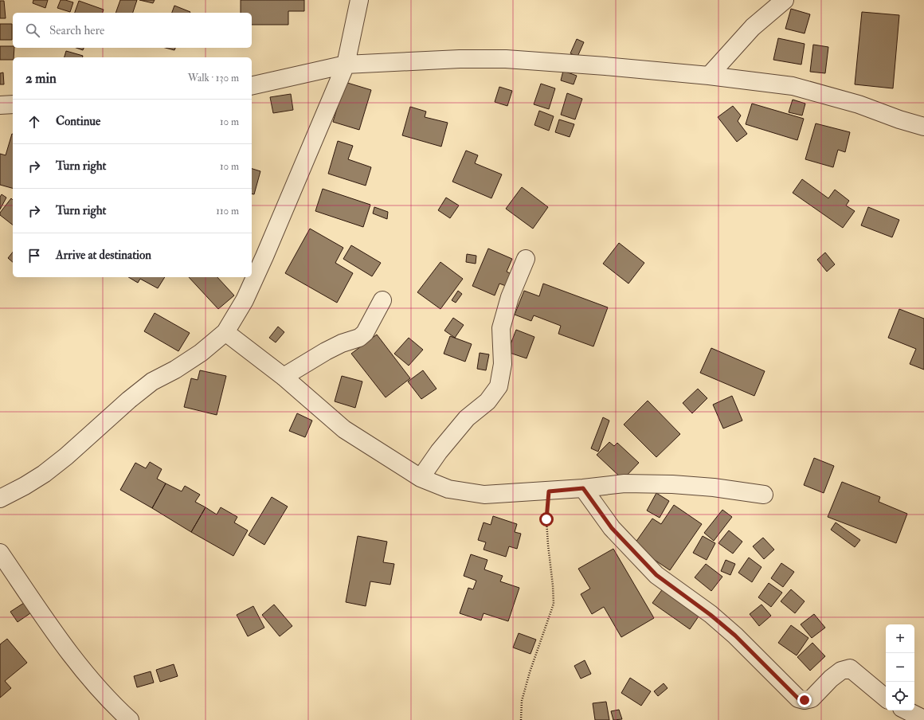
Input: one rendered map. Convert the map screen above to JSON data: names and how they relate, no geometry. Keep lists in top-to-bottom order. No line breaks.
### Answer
{"page":{"search":"Search here","heading":["2 min","Walk · 130 m"],"list":[["Continue","10 m"],["Turn right","10 m"],["Turn right","110 m"],"Arrive at destination"],"map_buttons":["+","−"]}}
